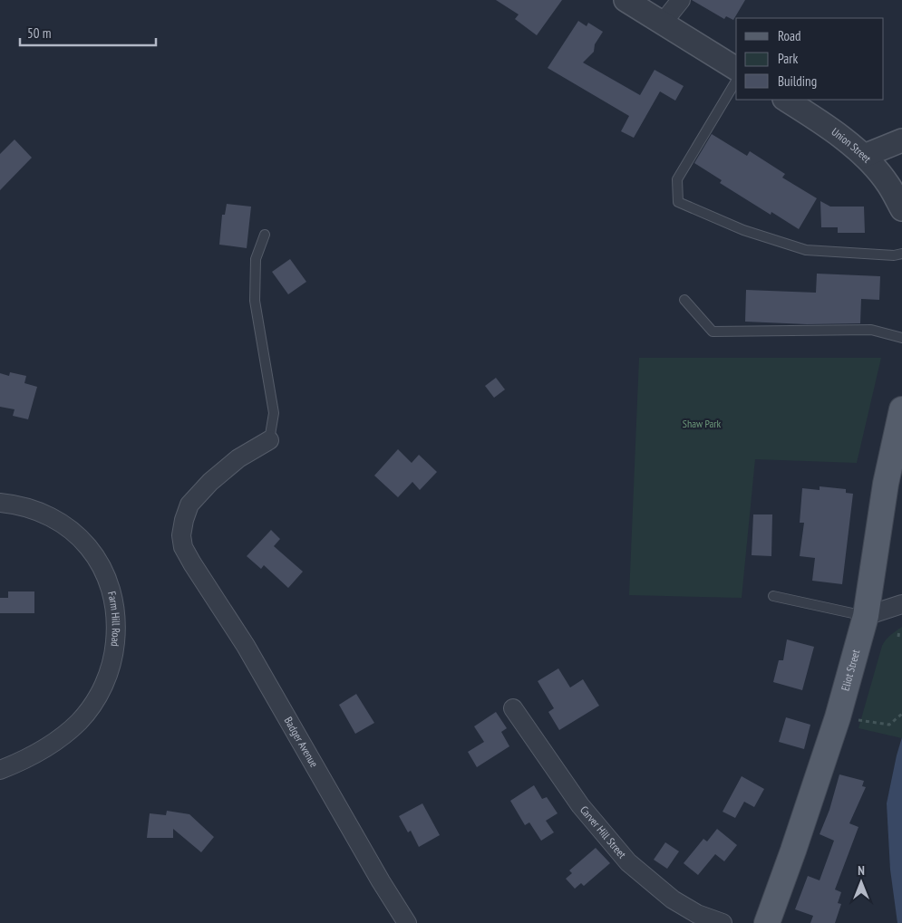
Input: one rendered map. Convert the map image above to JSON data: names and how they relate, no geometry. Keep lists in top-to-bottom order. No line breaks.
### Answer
{"streets":{"main road":["Eliot Street"],"street":["Union Street","Farm Hill Road","Badger Avenue","Carver Hill Street"]},"parks":["Shaw Park"],"legend":["Road","Park","Building"],"scale_bar":"50 m","north":"top"}
